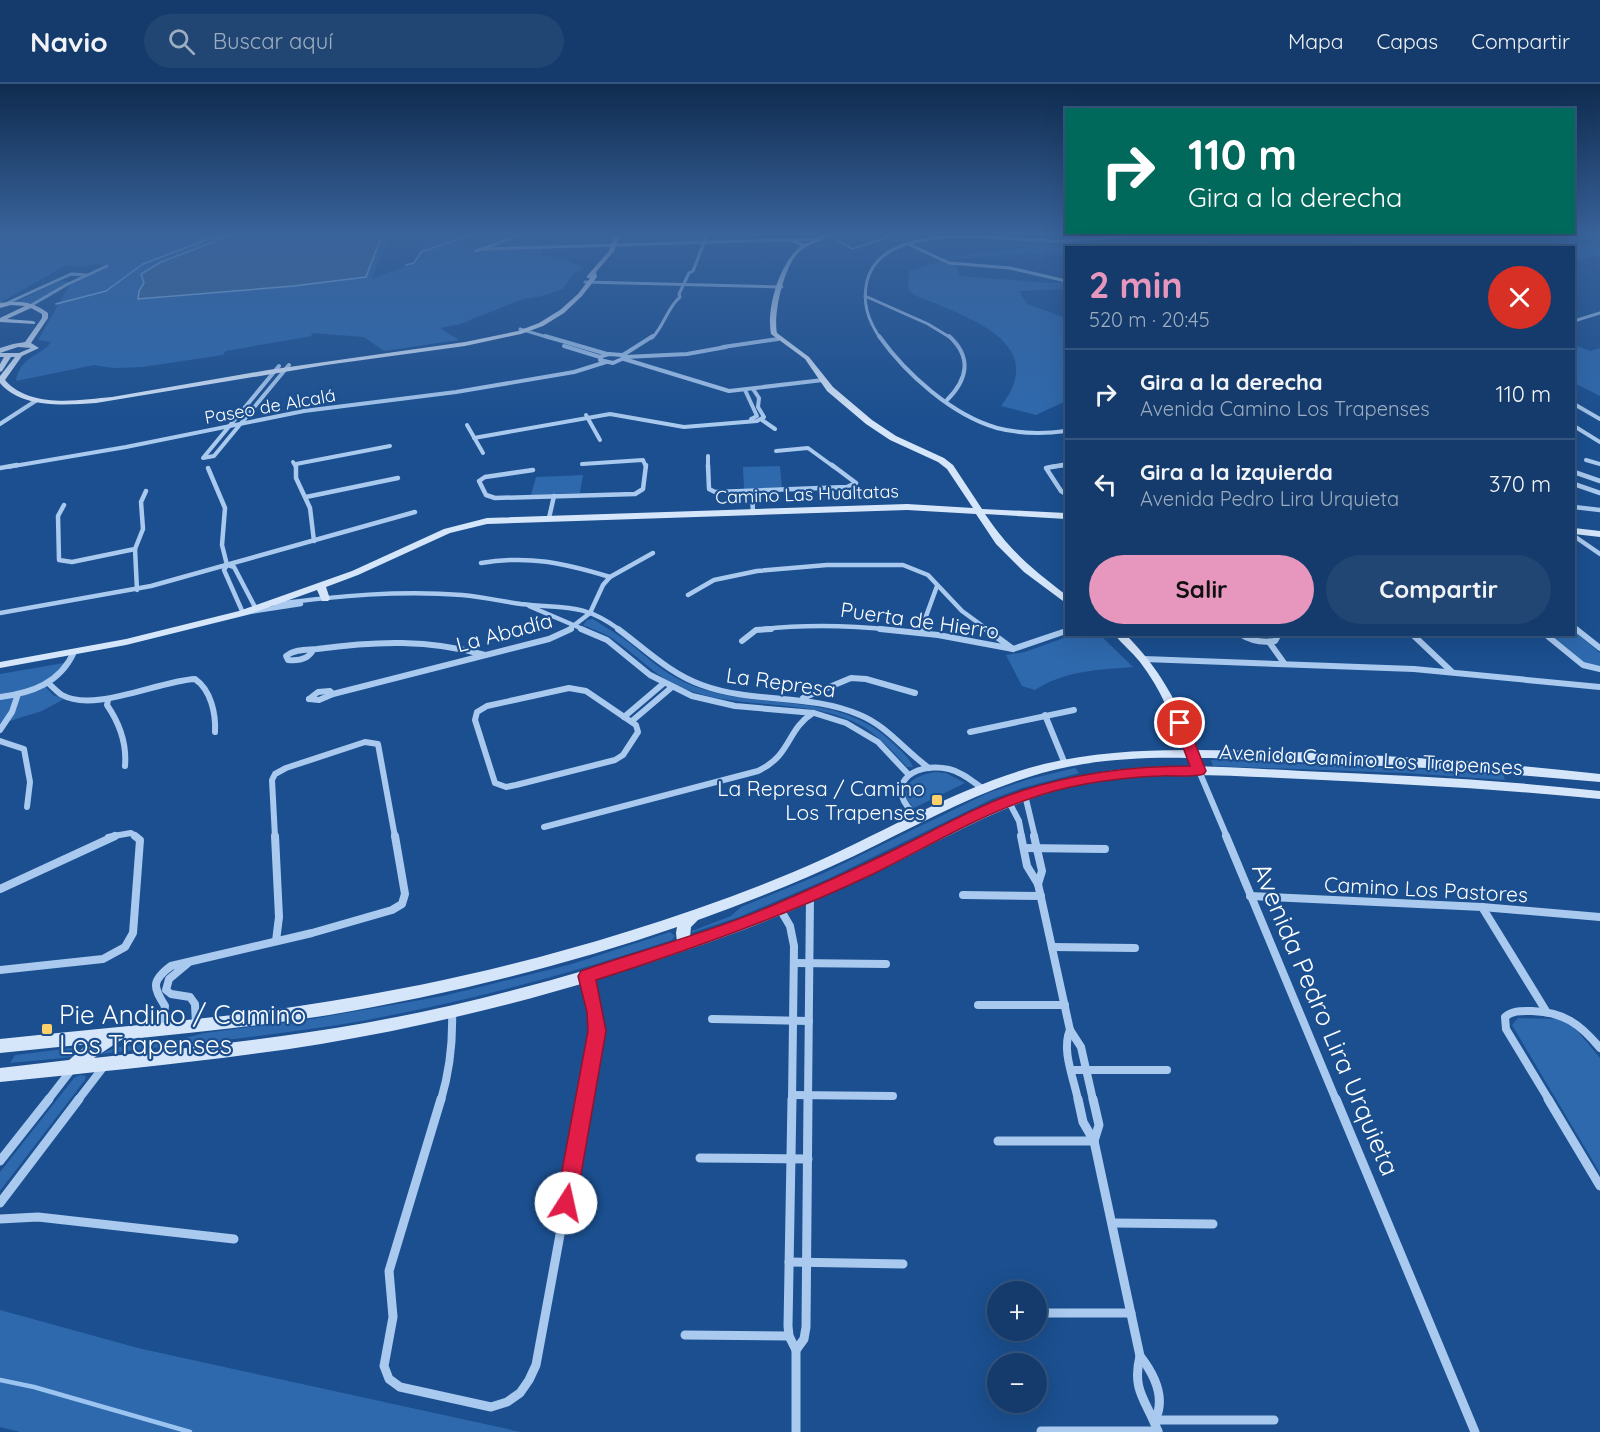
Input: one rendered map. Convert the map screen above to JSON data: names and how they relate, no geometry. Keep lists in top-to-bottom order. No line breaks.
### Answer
{"streets":{"main road":["Camino Las Hualtatas","Avenida Camino Los Trapenses","Avenida Pedro Lira Urquieta"],"street":["Paseo de Alcalá","Puerta de Hierro","La Abadía","La Represa","Camino Los Pastores"]},"crossings":[["Camino Las Hualtatas","La Represa"],["La Abadía","La Represa"],["Avenida Camino Los Trapenses","Avenida Pedro Lira Urquieta"],["Camino Los Pastores","Avenida Pedro Lira Urquieta"]],"places":{"transit":["La Represa / Camino Los Trapenses","Pie Andino / Camino Los Trapenses"]},"page":{"header":"Navio","search":"Buscar aquí","nav":["Mapa","Capas","Compartir"],"turn":["110 m","Gira a la derecha"],"heading":["2 min","520 m · 20:45"],"list":[{"name":"Gira a la derecha","note":"Avenida Camino Los Trapenses","value":"110 m"},{"name":"Gira a la izquierda","note":"Avenida Pedro Lira Urquieta","value":"370 m"}],"buttons":["Salir","Compartir"],"map_buttons":["+","−"]}}
